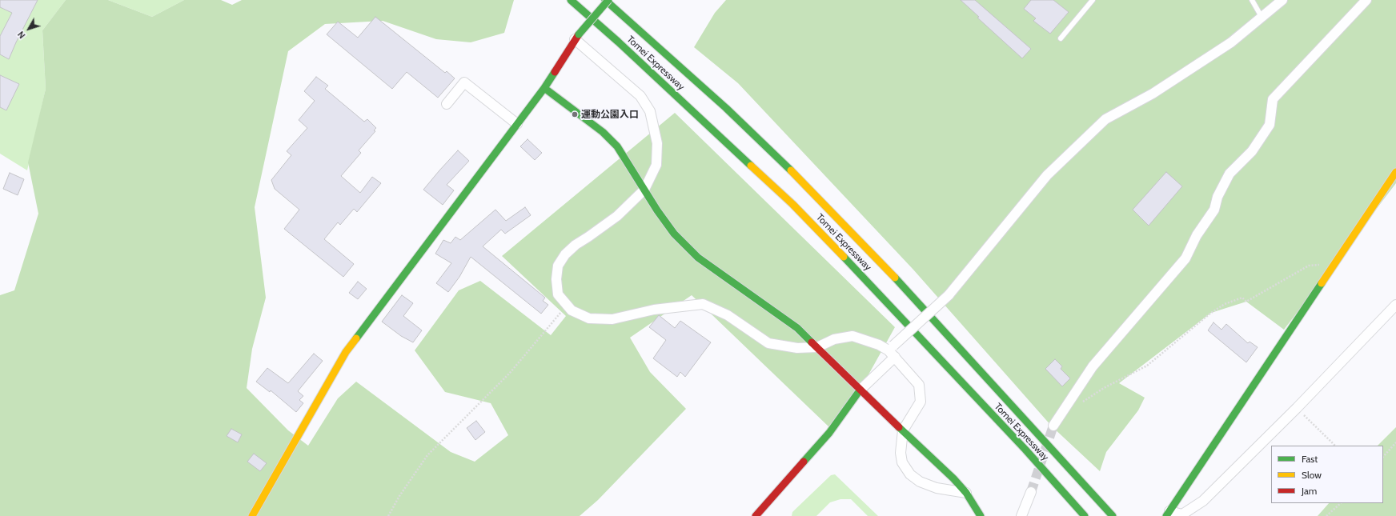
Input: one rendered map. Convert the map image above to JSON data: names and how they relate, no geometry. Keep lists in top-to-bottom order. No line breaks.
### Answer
{"streets":{"main road":["Tomei Expressway"]},"places":["運動公園入口"],"legend":["Fast","Slow","Jam"],"north":"bottom left"}
